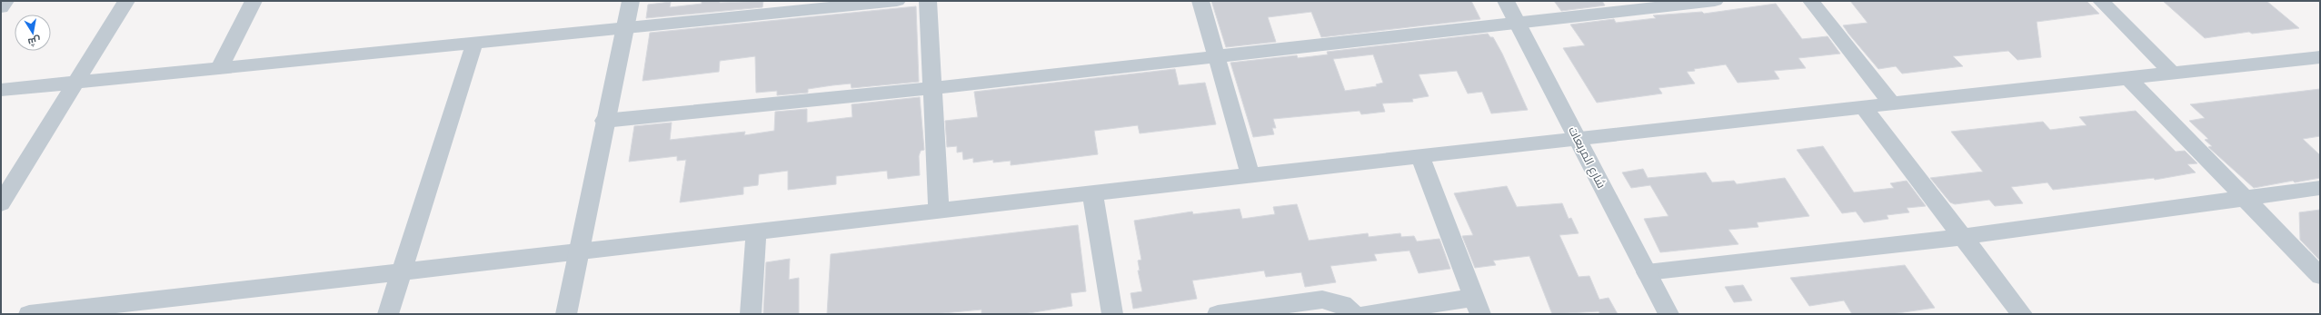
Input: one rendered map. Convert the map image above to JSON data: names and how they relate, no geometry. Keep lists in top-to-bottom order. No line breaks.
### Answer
{"streets":{"street":["شارع المربعات"]},"north":"bottom"}
